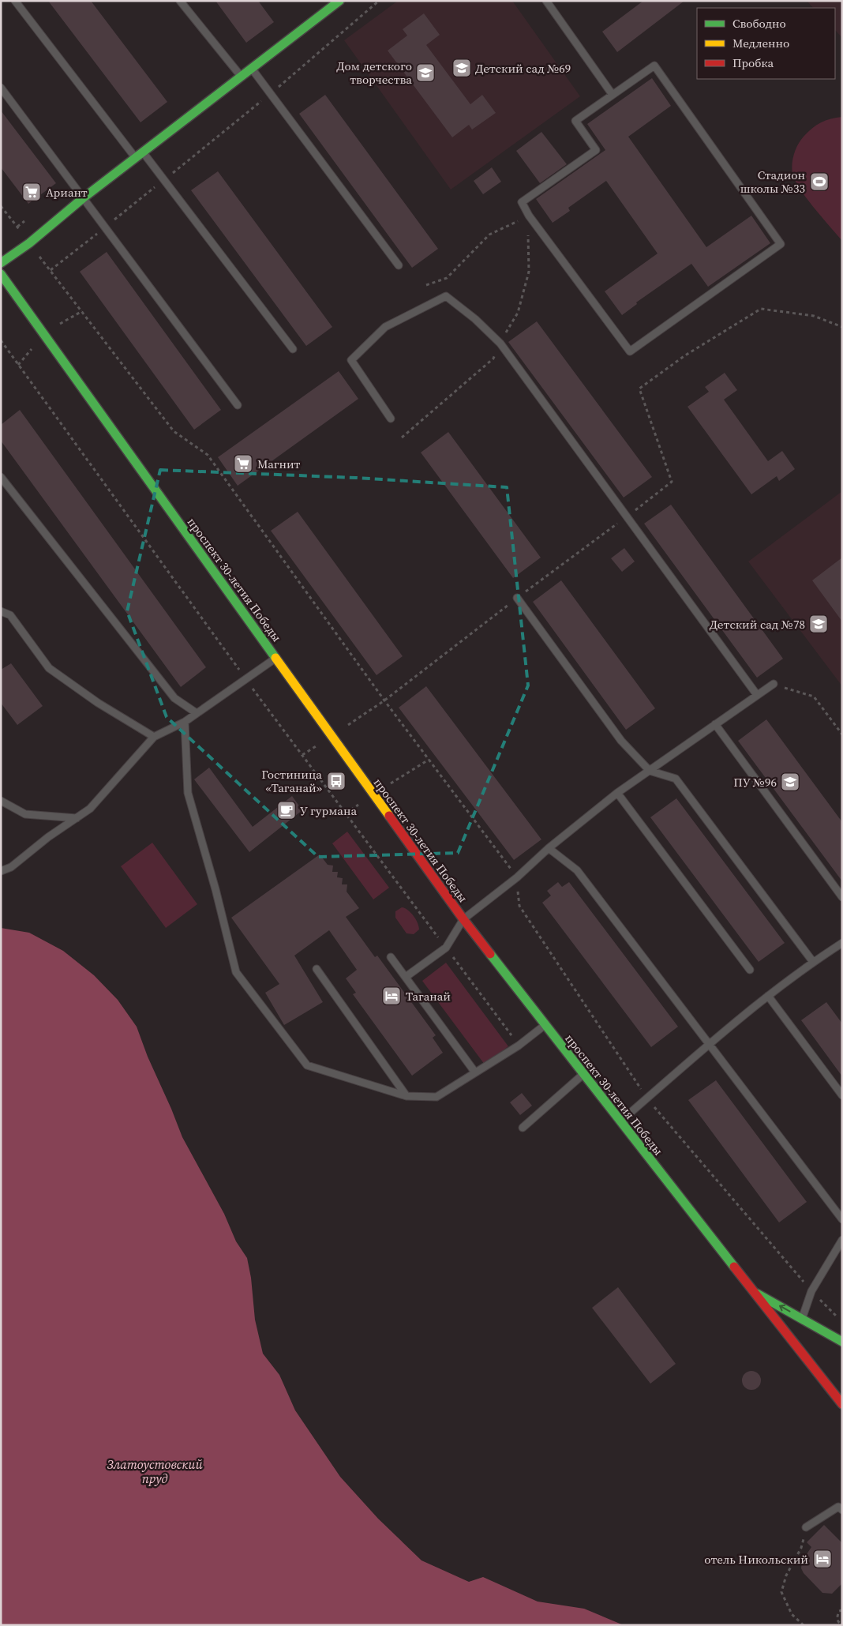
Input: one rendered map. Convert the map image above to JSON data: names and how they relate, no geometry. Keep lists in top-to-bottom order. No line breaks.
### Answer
{"streets":{"main road":["проспект 30-летия Победы"]},"water":["Златоустовский пруд"],"places":{"school or university":["Детский сад №69","Дом детского творчества","Детский сад №78","ПУ №96"],"sports":["Стадион школы №33"],"supermarket":["Ариант","Магнит"],"bus stop":["Гостиница «Таганай»"],"cafe":["У гурмана"],"hotel":["Таганай","отель Никольский"]},"legend":["Свободно","Медленно","Пробка"]}
